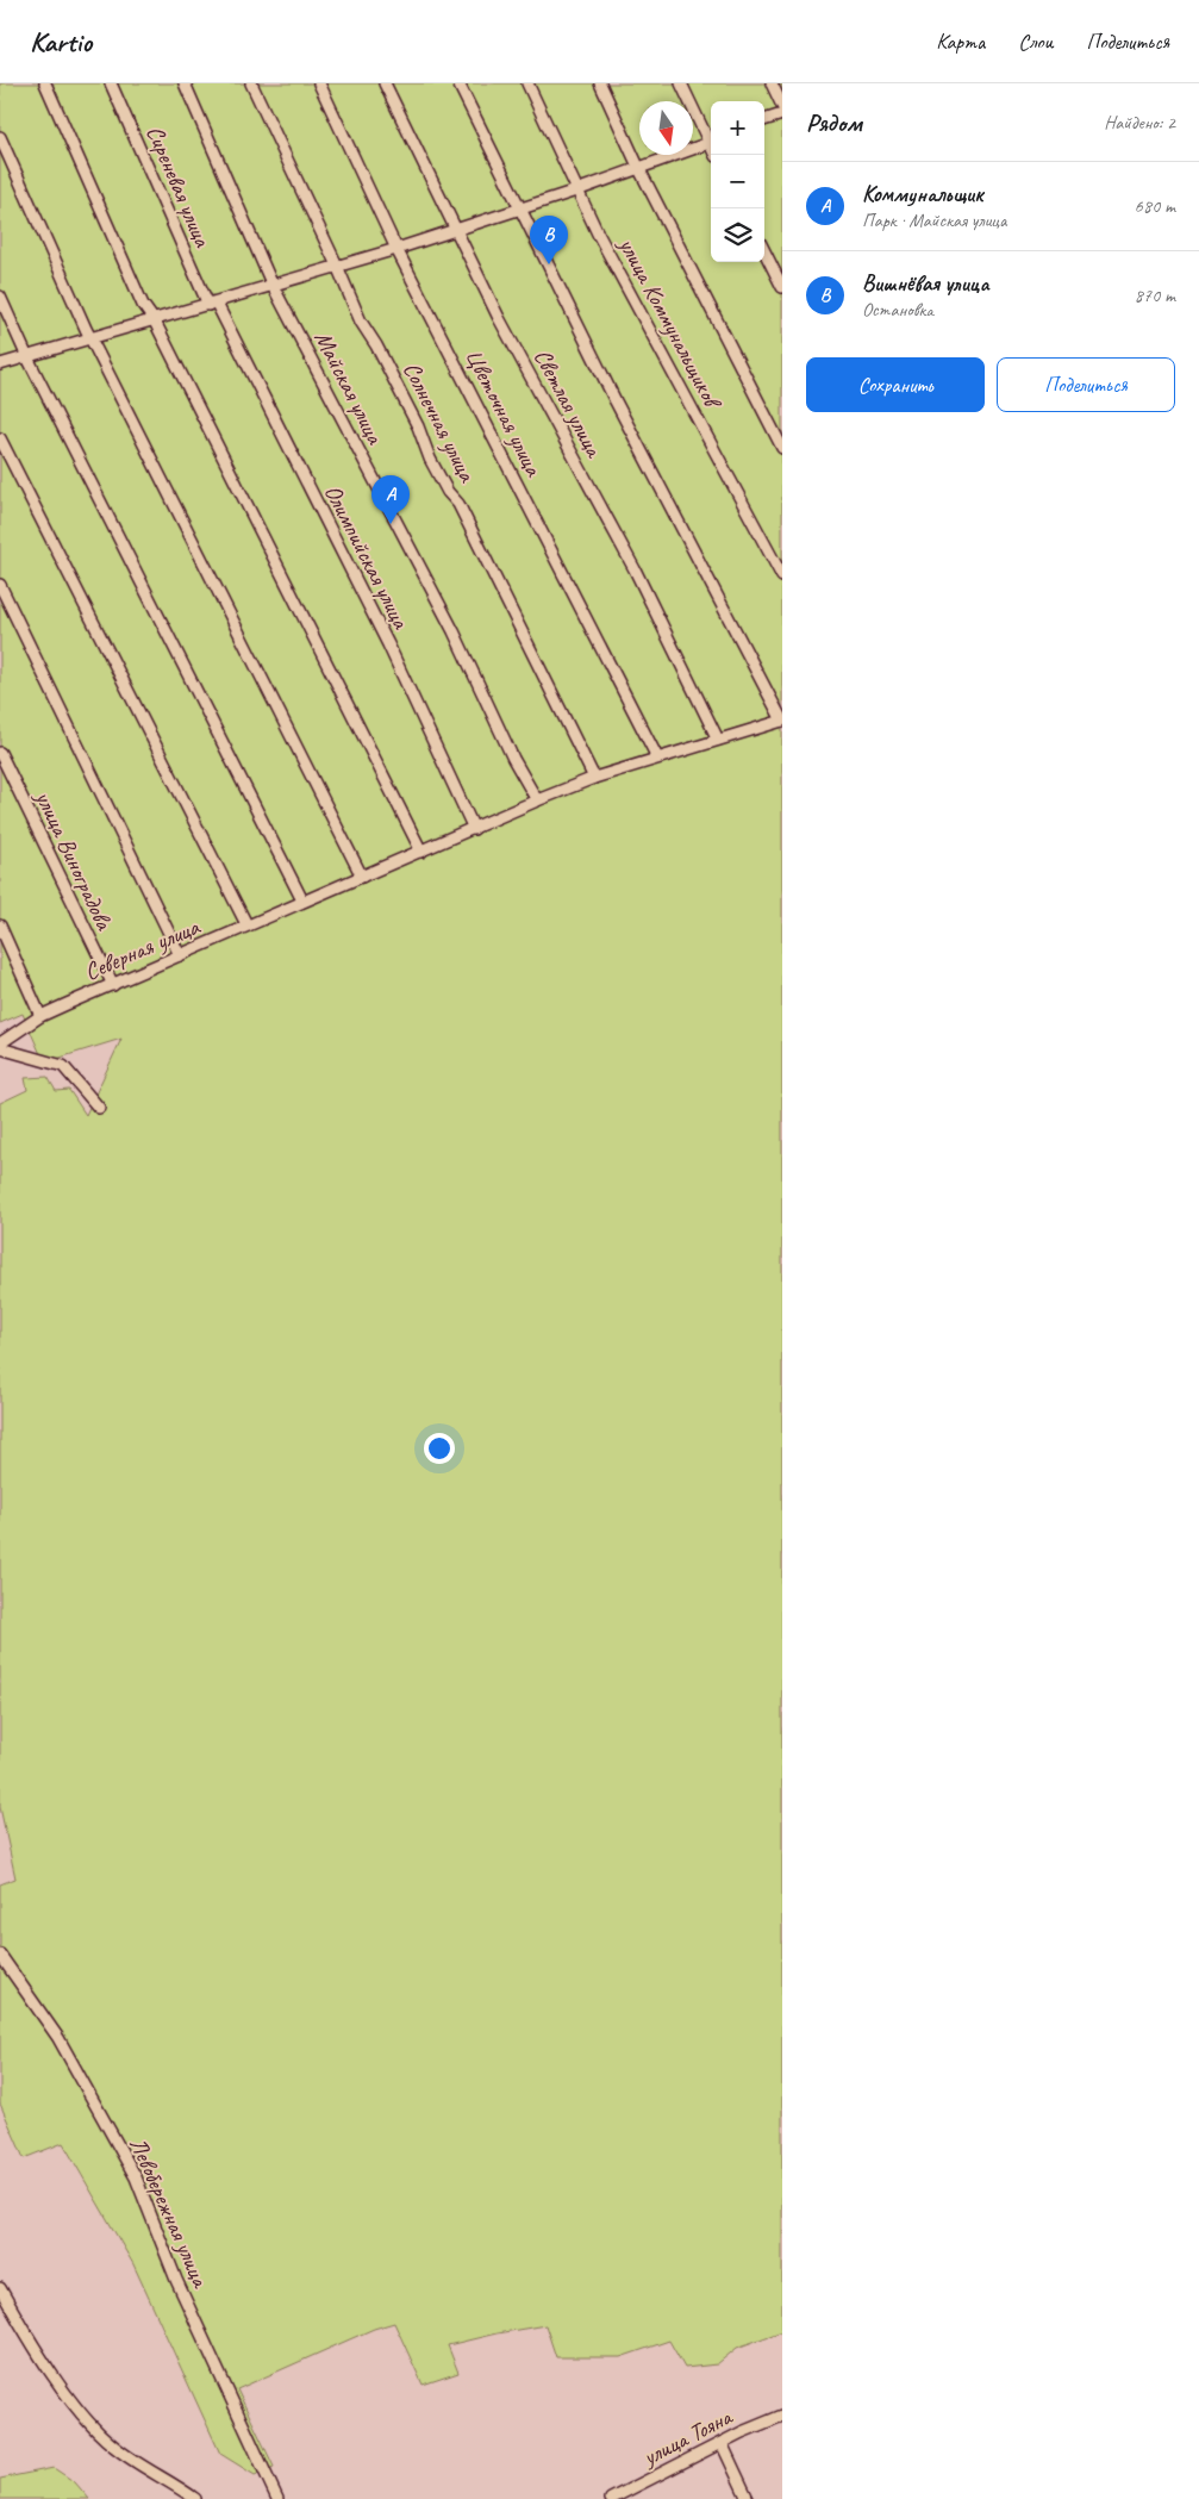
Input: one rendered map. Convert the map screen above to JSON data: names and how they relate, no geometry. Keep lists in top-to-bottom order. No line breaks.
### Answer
{"streets":{"street":["Сиреневая улица","улица Коммунальщиков","Майская улица","Светлая улица","Цветочная улица","Солнечная улица","Олимпийская улица","улица Виноградова","Северная улица","Левобережная улица","улица Тояна"]},"crossings":[["Сиреневая улица","Олимпийская улица"],["Майская улица","Северная улица"],["Светлая улица","Северная улица"],["Цветочная улица","Северная улица"],["Солнечная улица","Северная улица"],["Олимпийская улица","Северная улица"],["улица Виноградова","Северная улица"]],"north":"bottom","page":{"header":"Kartio","nav":["Карта","Слои","Поделиться"],"heading":["Рядом","Найдено: 2"],"map_buttons":["+","−"],"list":[{"mark":"A","name":"Коммунальщик","note":"Парк · Майская улица","value":"680 m"},{"mark":"B","name":"Вишнёвая улица","note":"Остановка","value":"870 m"}],"pins":["B","A"],"buttons":["Сохранить","Поделиться"]}}
